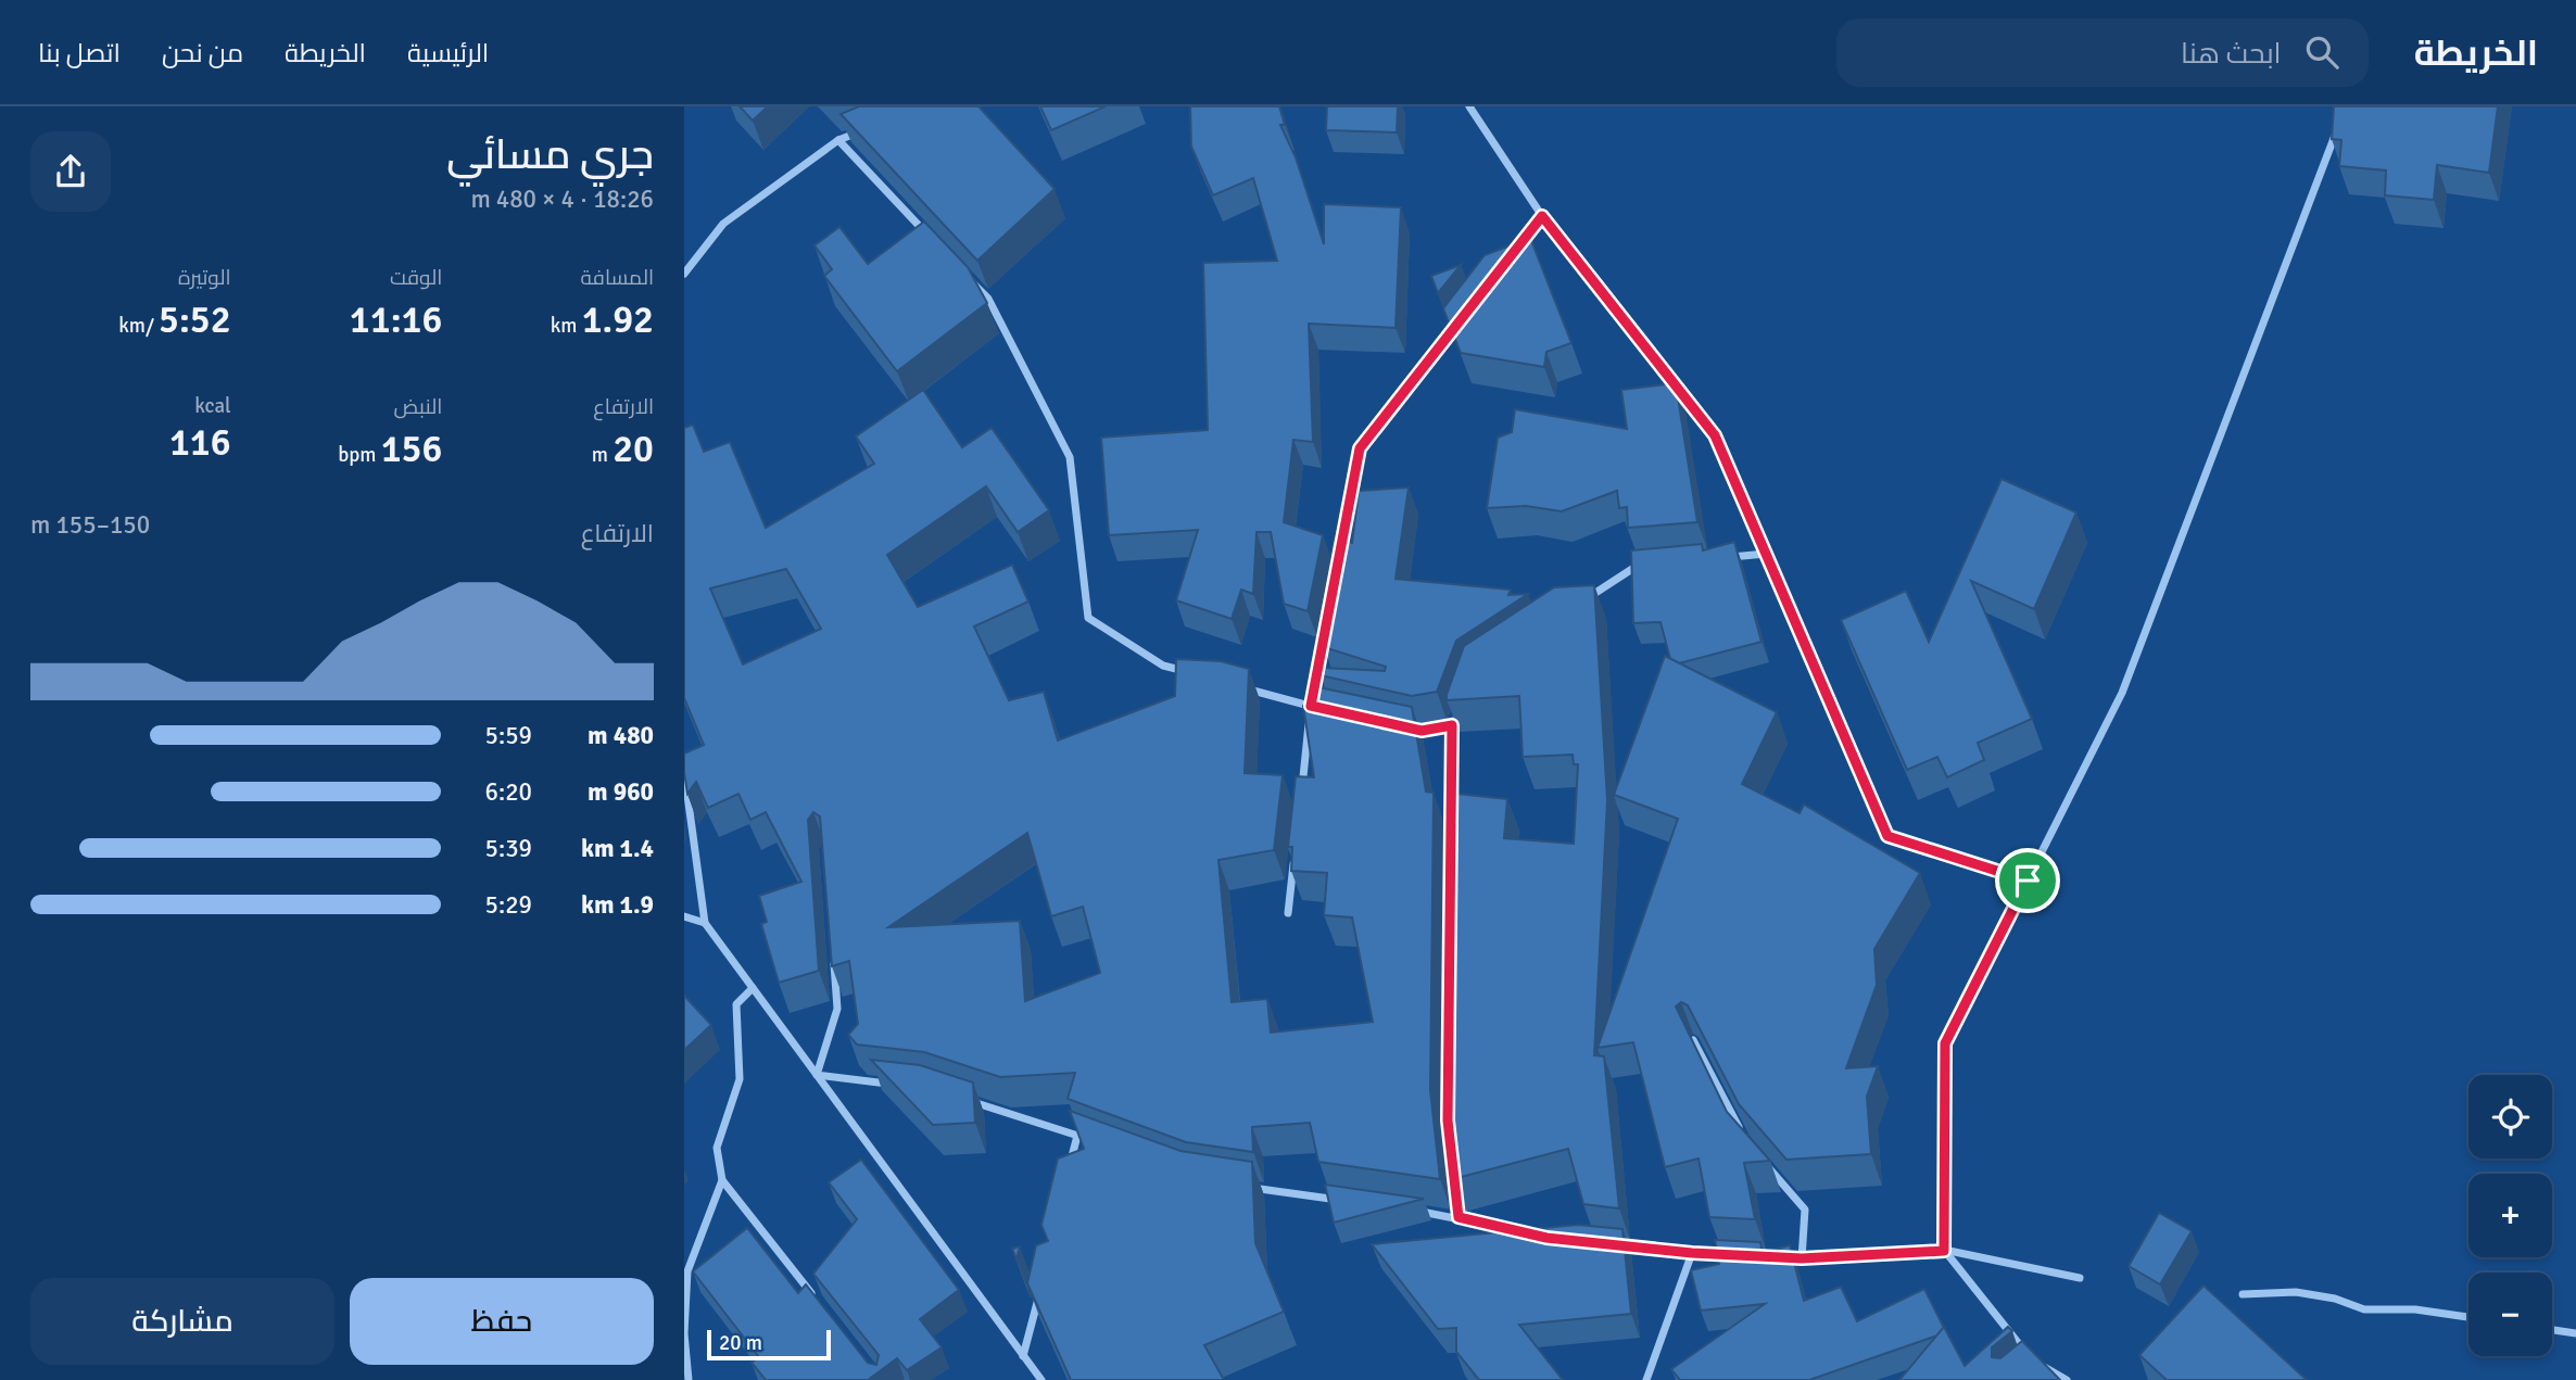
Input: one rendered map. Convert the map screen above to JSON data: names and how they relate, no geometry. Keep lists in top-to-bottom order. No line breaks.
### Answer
{"scale_bar":"20 m","page":{"header":"الخريطة","search":"ابحث هنا","nav":["الرئيسية","الخريطة","من نحن","اتصل بنا"],"heading":["جري مسائي","18:26 · 4 × 480 m"],"stats":[["المسافة","1.92 km"],["الوقت","11:16"],["الوتيرة","5:52 /km"],["الارتفاع","20 m"],["النبض","156 bpm"],["kcal","116"]],"chart":["الارتفاع","150–155 m"],"list":[{"name":"480 m","note":"5:59"},{"name":"960 m","note":"6:20"},{"name":"1.4 km","note":"5:39"},{"name":"1.9 km","note":"5:29"}],"map_buttons":["+","−"],"buttons":["حفظ","مشاركة"],"scale":"20 m"}}
